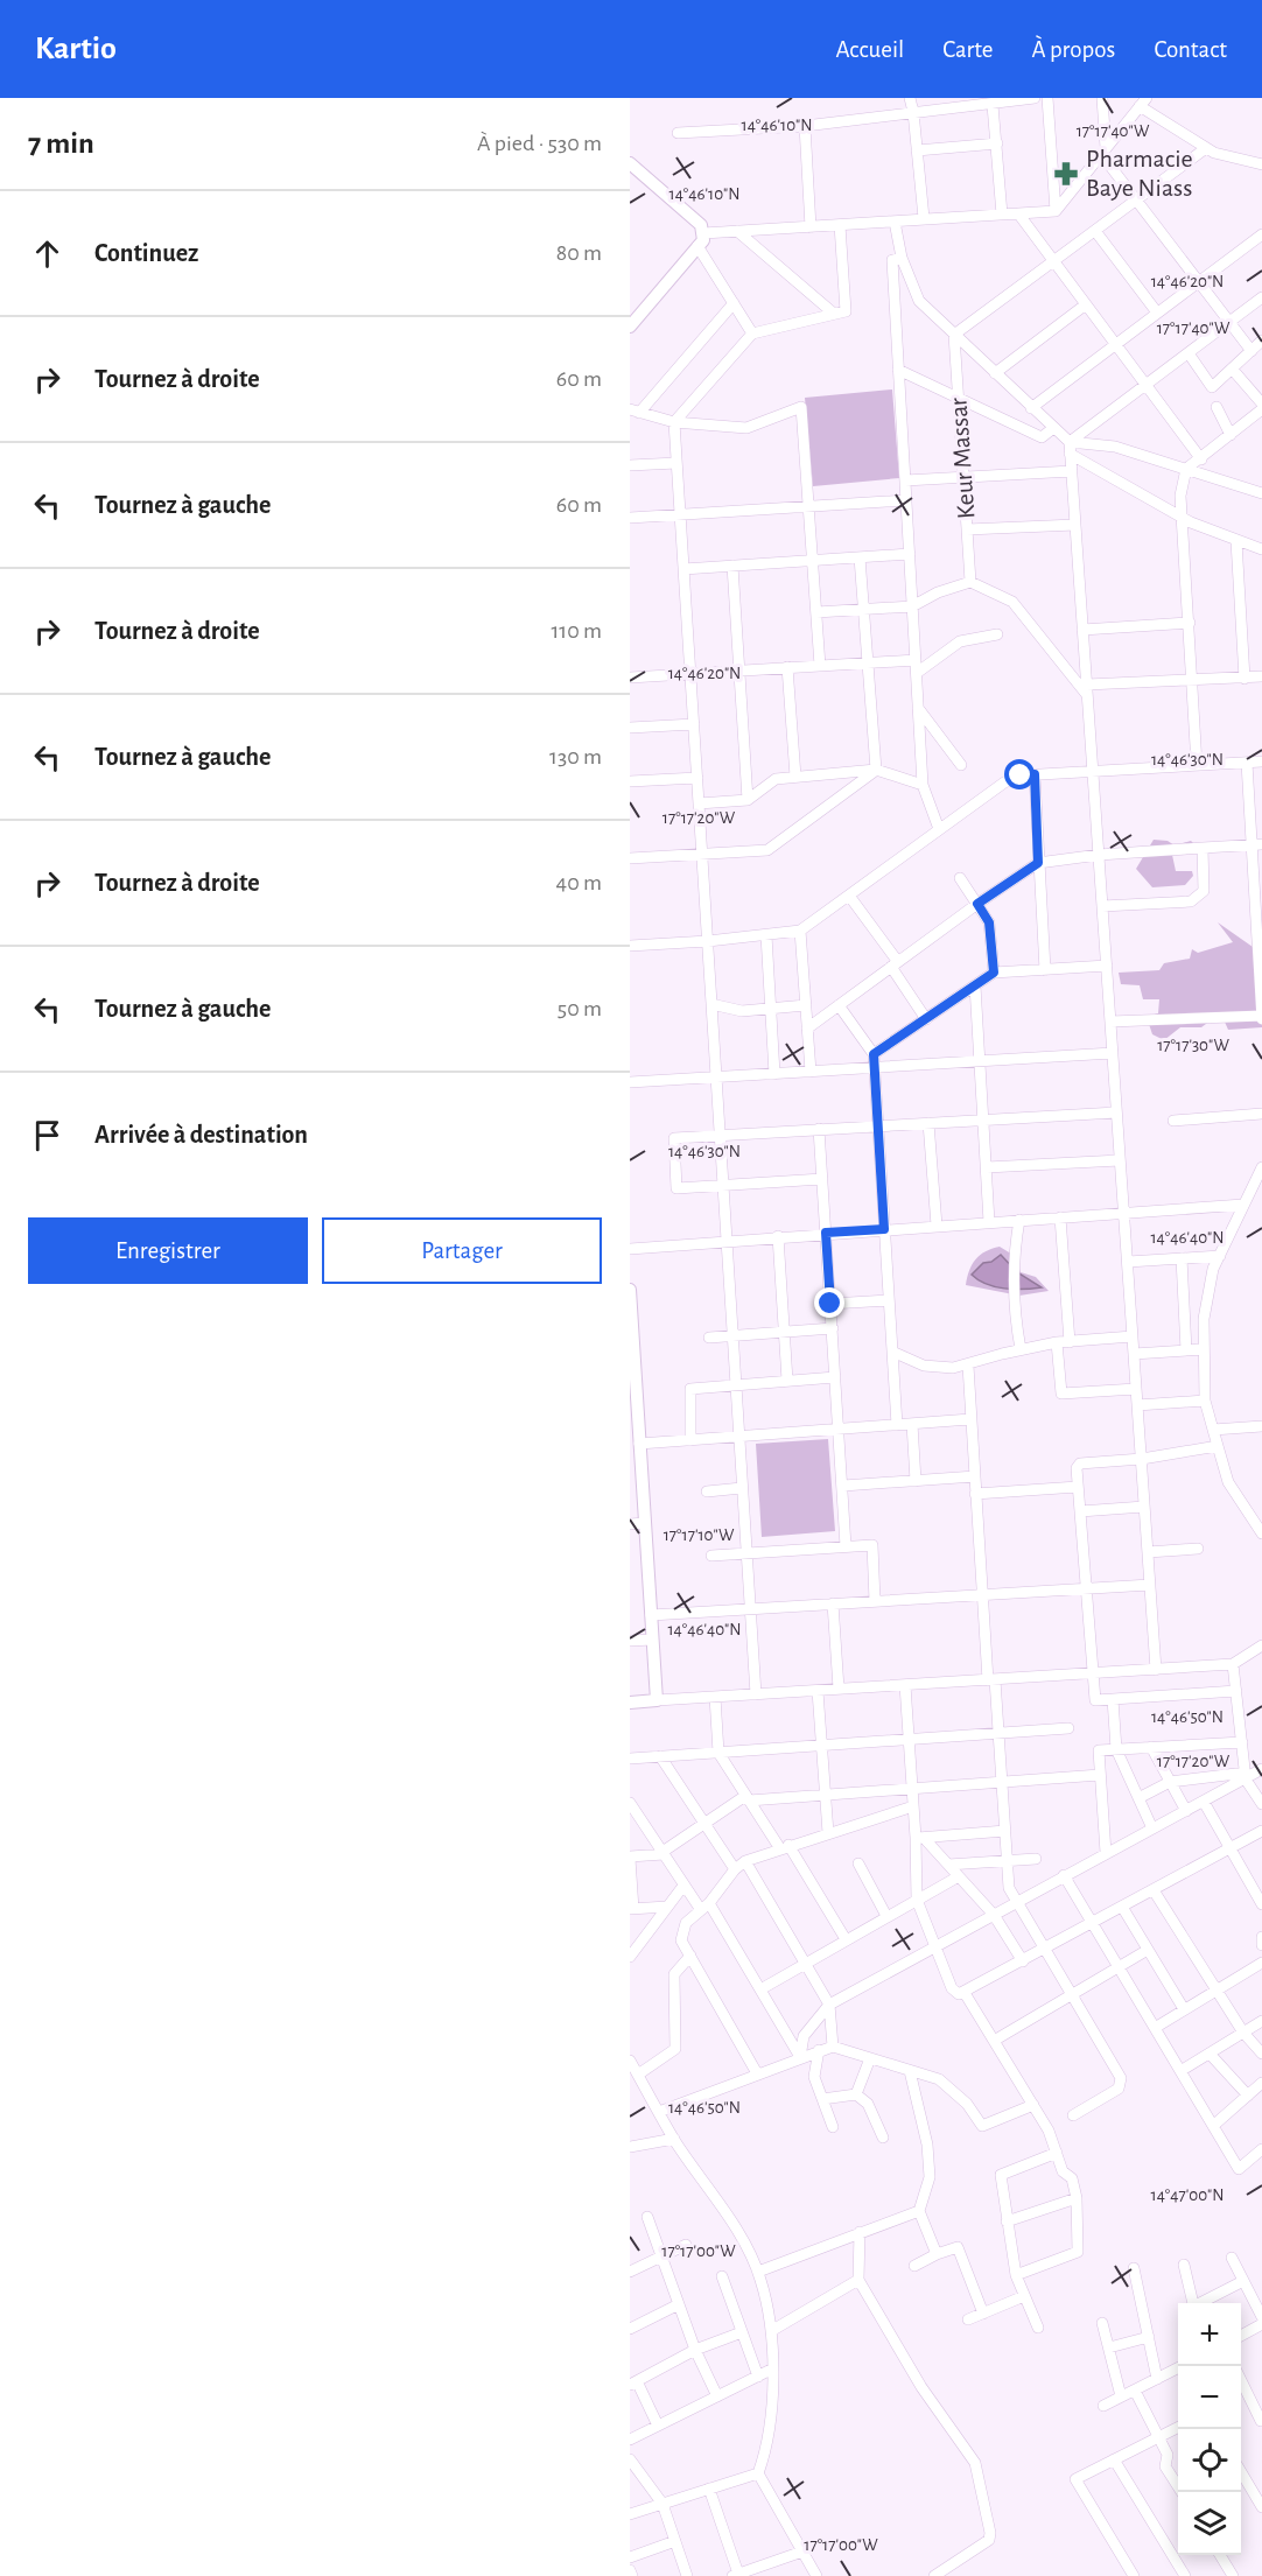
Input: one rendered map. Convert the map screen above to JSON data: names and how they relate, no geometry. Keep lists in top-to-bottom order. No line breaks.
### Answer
{"streets":{"street":["Keur Massar"]},"places":{"pharmacy":["Pharmacie Baye Niass"]},"page":{"header":"Kartio","nav":["Accueil","Carte","À propos","Contact"],"heading":["7 min","À pied · 530 m"],"list":[["Continuez","80 m"],["Tournez à droite","60 m"],["Tournez à gauche","60 m"],["Tournez à droite","110 m"],["Tournez à gauche","130 m"],["Tournez à droite","40 m"],["Tournez à gauche","50 m"],"Arrivée à destination"],"buttons":["Enregistrer","Partager"],"map_buttons":["+","−"]},"coordinates":["14°46'10\"N","17°17'40\"W","14°46'20\"N","14°46'30\"N","17°17'20\"W","17°17'30\"W","14°46'40\"N","17°17'10\"W","14°46'50\"N","14°47'00\"N","17°17'00\"W"]}
